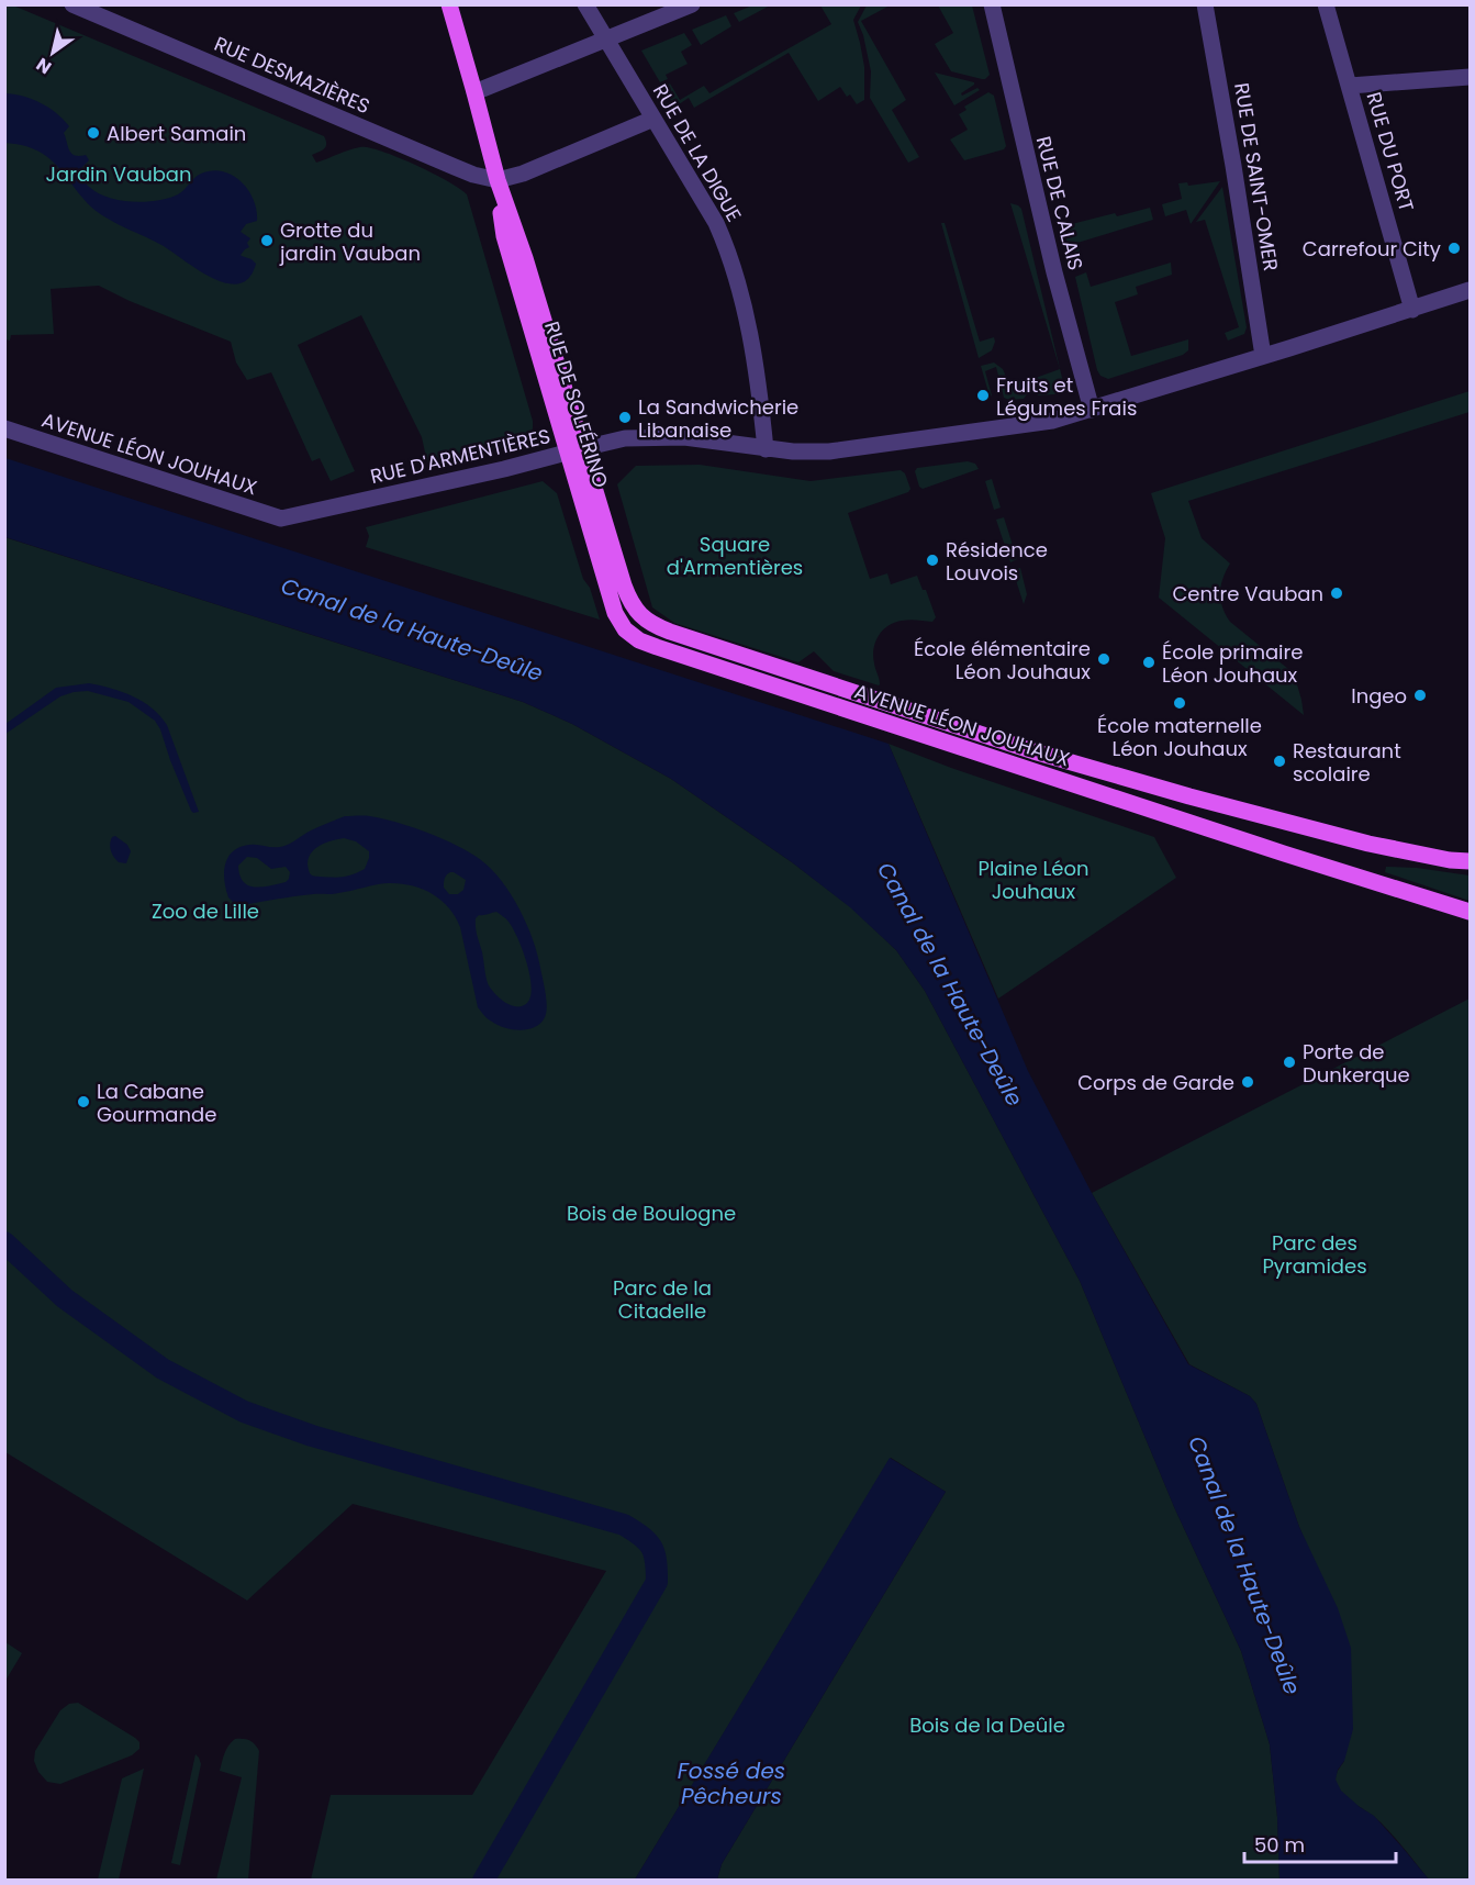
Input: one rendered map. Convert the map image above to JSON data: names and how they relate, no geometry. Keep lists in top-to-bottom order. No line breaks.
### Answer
{"streets":{"main road":["RUE DE SOLFÉRINO","AVENUE LÉON JOUHAUX"],"street":["RUE DESMAZIÈRES","RUE DU PORT","RUE DE LA DIGUE","RUE DE SAINT-OMER","RUE DE CALAIS","RUE D'ARMENTIÈRES"]},"crossings":[["RUE DESMAZIÈRES","RUE DE SOLFÉRINO"],["RUE DU PORT","RUE D'ARMENTIÈRES"],["RUE DE LA DIGUE","RUE D'ARMENTIÈRES"],["RUE DE SAINT-OMER","RUE D'ARMENTIÈRES"],["RUE DE CALAIS","RUE D'ARMENTIÈRES"],["RUE DE SOLFÉRINO","AVENUE LÉON JOUHAUX"],["RUE DE SOLFÉRINO","RUE D'ARMENTIÈRES"],["AVENUE LÉON JOUHAUX","RUE D'ARMENTIÈRES"]],"water":["Canal de la Haute-Deûle","Fossé des Pêcheurs"],"parks":["Jardin Vauban","Square d'Armentières","Plaine Léon Jouhaux","Zoo de Lille","Bois de Boulogne","Parc des Pyramides","Parc de la Citadelle","Bois de la Deûle"],"places":["Albert Samain","Grotte du jardin Vauban","Carrefour City","Fruits et Légumes Frais","La Sandwicherie Libanaise","Résidence Louvois","Centre Vauban","École élémentaire Léon Jouhaux","École primaire Léon Jouhaux","Ingeo","École maternelle Léon Jouhaux","Restaurant scolaire","Porte de Dunkerque","Corps de Garde","La Cabane Gourmande"],"scale_bar":"50 m","north":"bottom left"}
